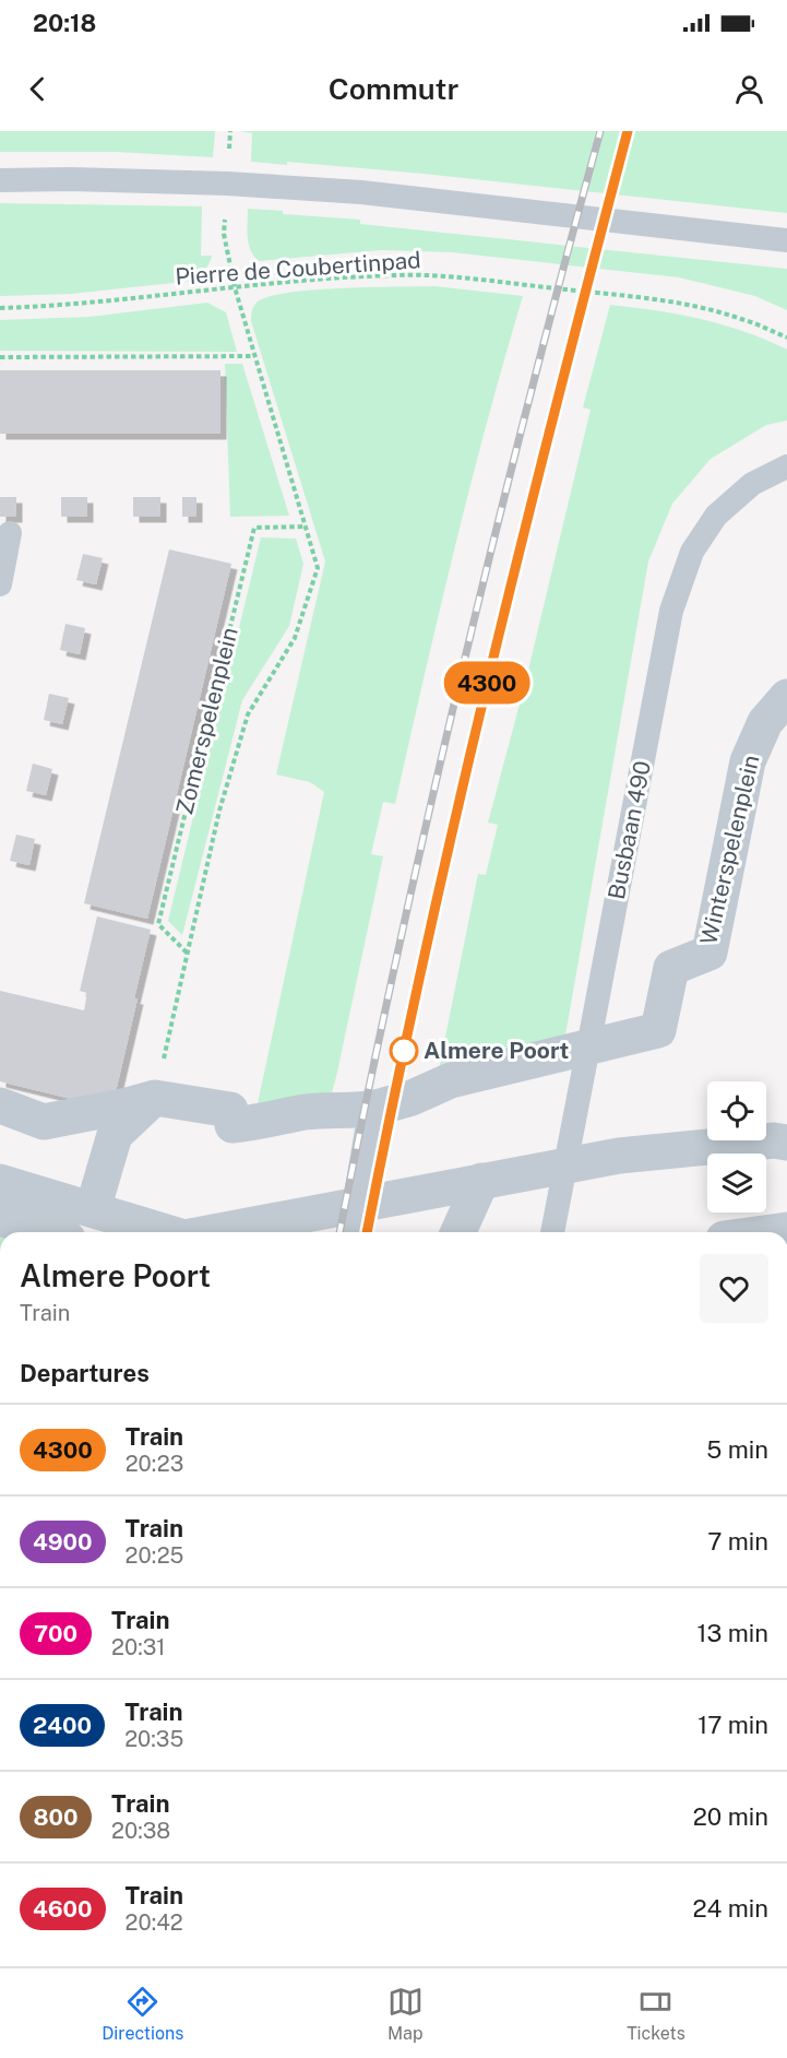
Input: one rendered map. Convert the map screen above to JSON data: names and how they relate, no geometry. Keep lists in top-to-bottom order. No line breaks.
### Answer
{"streets":{"street":["Winterspelenplein"],"lane":["Busbaan 490"],"path":["Pierre de Coubertinpad","Zomerspelenplein"]},"crossings":[["Pierre de Coubertinpad","Zomerspelenplein"]],"places":["Almere Poort"],"page":{"status":"20:18","header":"Commutr","on_map":"4300","heading":[["Almere Poort","Train"],"Departures"],"list":[{"mark":"4300","name":"Train","note":"20:23","value":"5 min"},{"mark":"4900","name":"Train","note":"20:25","value":"7 min"},{"mark":"700","name":"Train","note":"20:31","value":"13 min"},{"mark":"2400","name":"Train","note":"20:35","value":"17 min"},{"mark":"800","name":"Train","note":"20:38","value":"20 min"},{"mark":"4600","name":"Train","note":"20:42","value":"24 min"}],"tabs":["Directions","Map","Tickets"]}}
